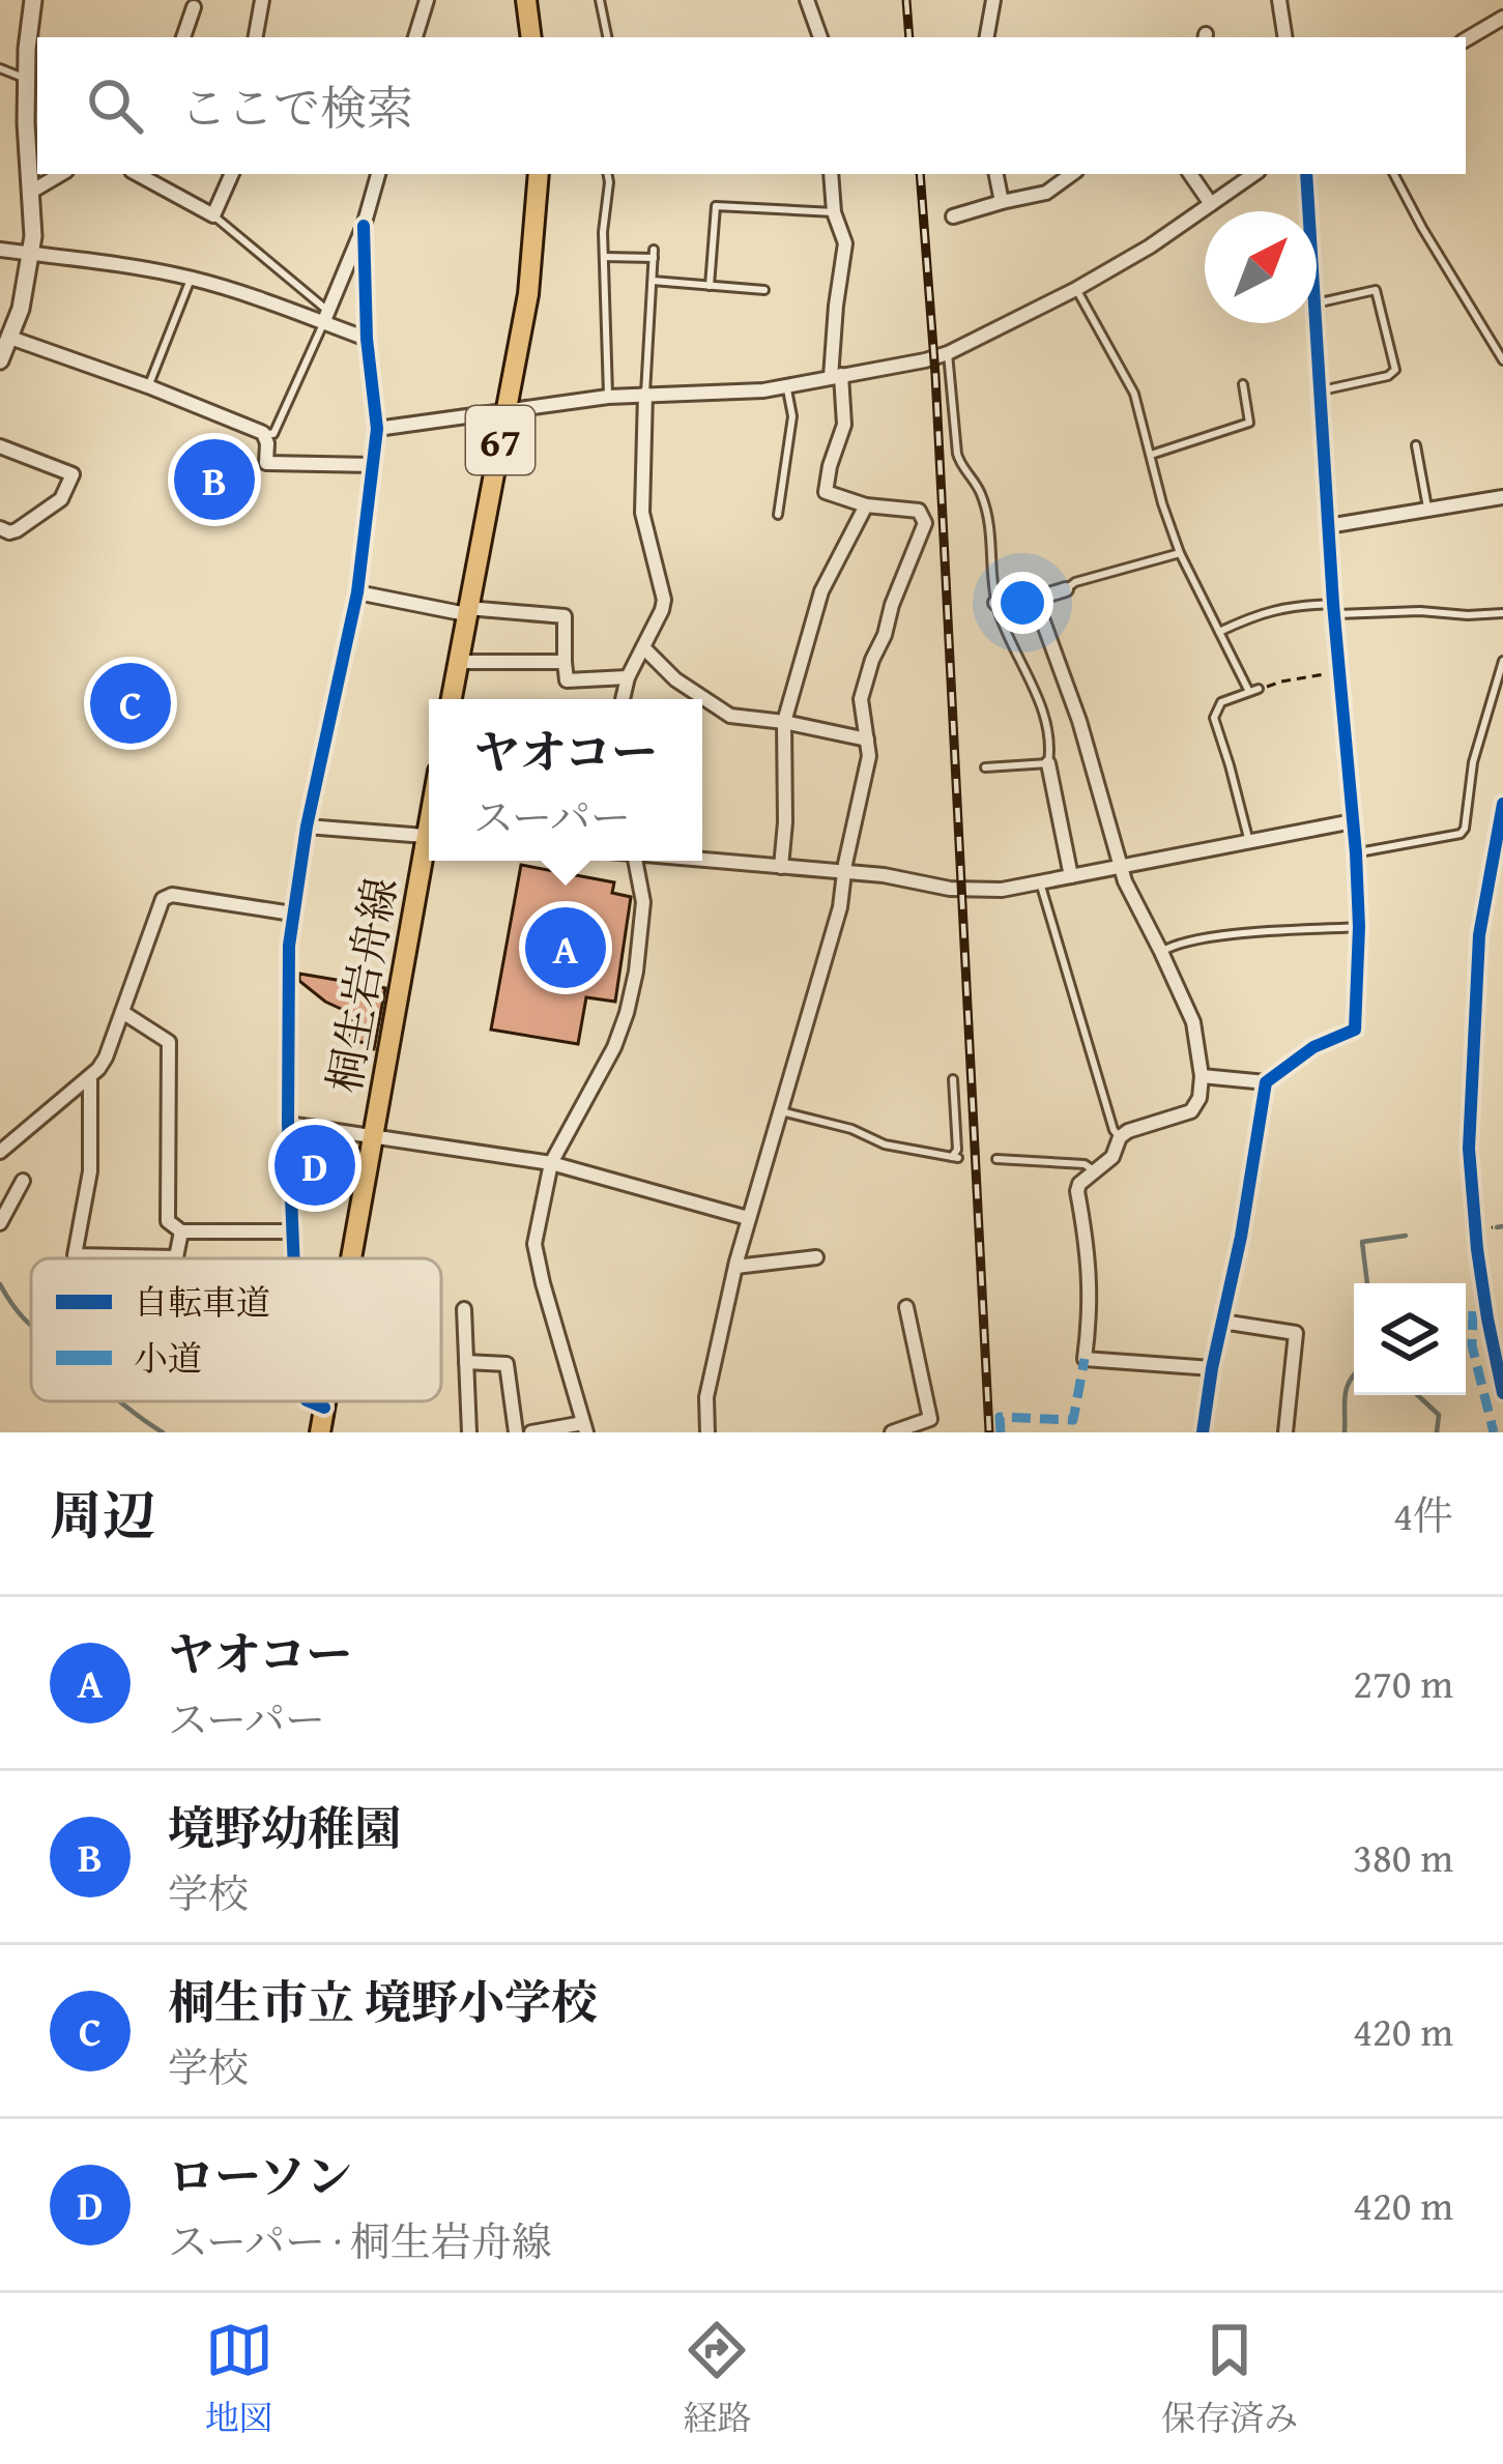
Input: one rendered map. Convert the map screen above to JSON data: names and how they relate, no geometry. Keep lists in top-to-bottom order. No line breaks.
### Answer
{"streets":{"main road":["67","桐生岩舟線"]},"legend":["自転車道","小道"],"north":"top right","page":{"search":"ここで検索","pins":["B","C","A","D"],"popup":["ヤオコー","スーパー"],"heading":["周辺","4件"],"list":[{"mark":"A","name":"ヤオコー","note":"スーパー","value":"270 m"},{"mark":"B","name":"境野幼稚園","note":"学校","value":"380 m"},{"mark":"C","name":"桐生市立 境野小学校","note":"学校","value":"420 m"},{"mark":"D","name":"ローソン","note":"スーパー · 桐生岩舟線","value":"420 m"}],"nav":["地図","経路","保存済み"]}}
